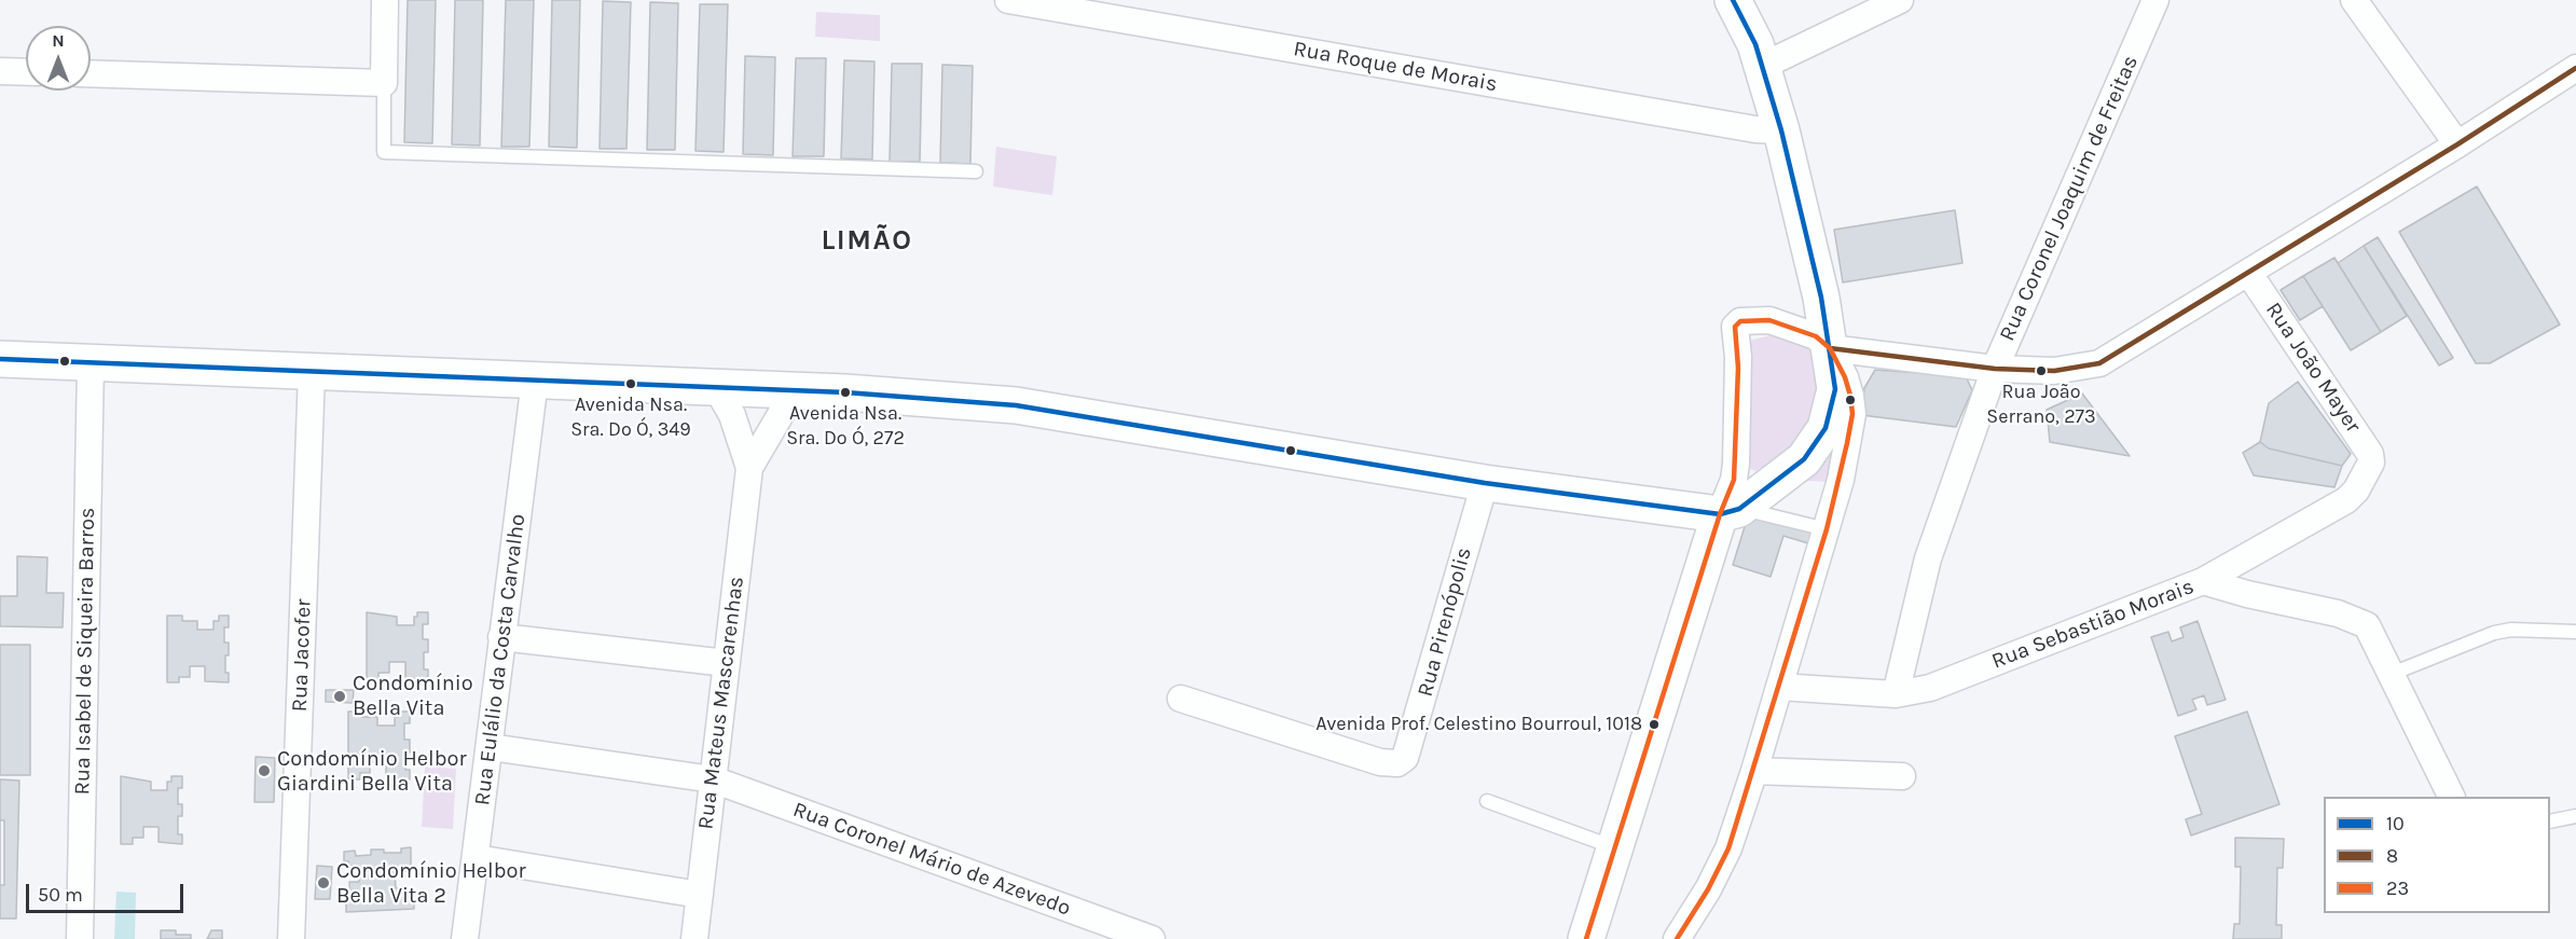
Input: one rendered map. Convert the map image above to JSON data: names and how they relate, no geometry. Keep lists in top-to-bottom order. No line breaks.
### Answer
{"streets":{"street":["Rua Roque de Morais","Rua Coronel Joaquim de Freitas","Rua João Mayer","Rua Pirenópolis","Rua Sebastião Morais","Rua Isabel de Siqueira Barros","Rua Jacofer","Rua Eulálio da Costa Carvalho","Rua Mateus Mascarenhas","Rua Coronel Mário de Azevedo"]},"crossings":[["Rua Coronel Joaquim de Freitas","Rua Sebastião Morais"],["Rua João Mayer","Rua Sebastião Morais"],["Rua Eulálio da Costa Carvalho","Rua Coronel Mário de Azevedo"],["Rua Mateus Mascarenhas","Rua Coronel Mário de Azevedo"]],"districts":["LIMÃO"],"places":["Rua João Serrano, 273","Avenida Nsa. Sra. Do Ó, 349","Avenida Nsa. Sra. Do Ó, 272","Condomínio Bella Vita","Avenida Prof. Celestino Bourroul, 1018","Condomínio Helbor Giardini Bella Vita","Condomínio Helbor Bella Vita 2"],"lines":["transit line 10","transit line 8","transit line 23"],"legend":["10","8","23"],"scale_bar":"50 m","north":"top"}
